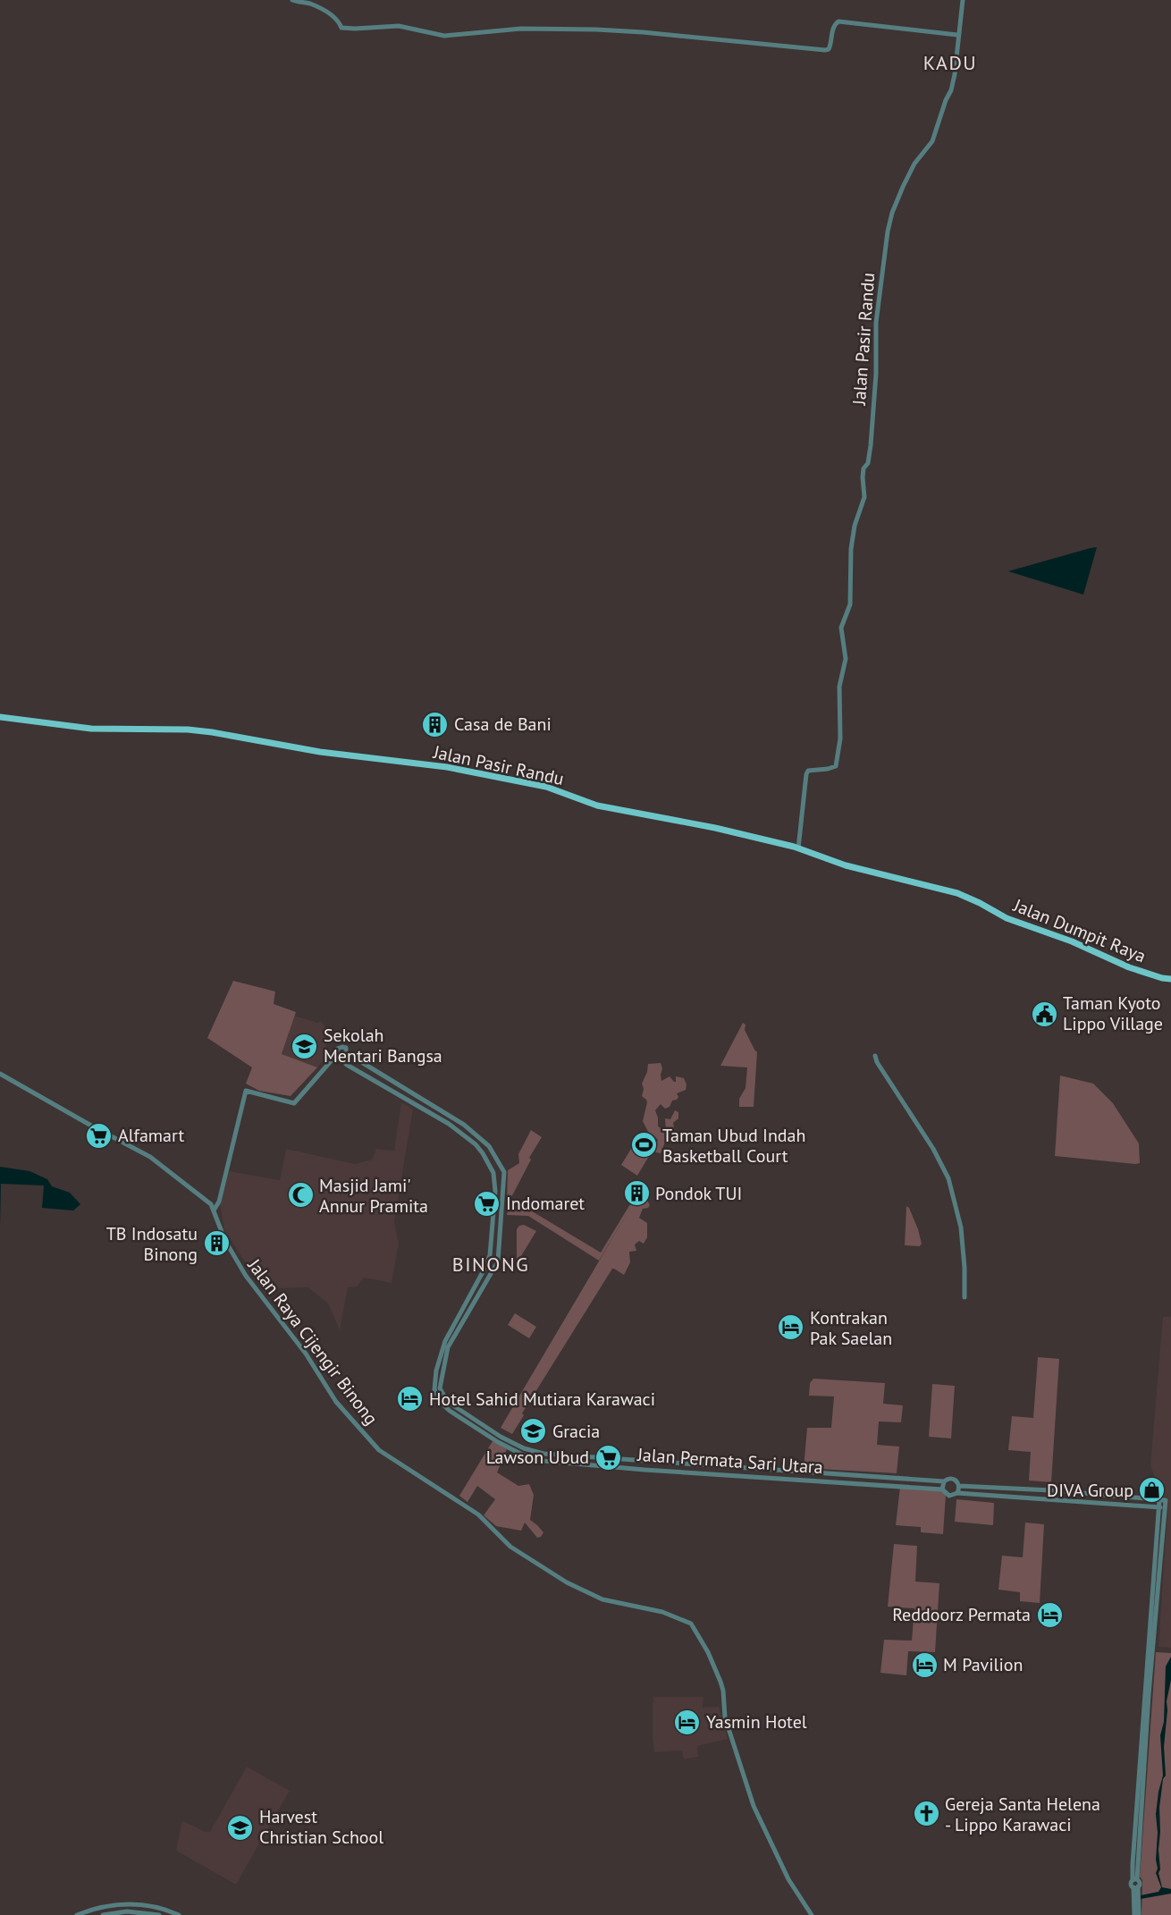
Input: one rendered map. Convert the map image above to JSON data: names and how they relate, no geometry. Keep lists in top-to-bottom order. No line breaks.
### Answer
{"streets":{"main road":["Jalan Pasir Randu","Jalan Dumpit Raya"],"street":["Jalan Raya Cijengir Binong","Jalan Permata Sari Utara"]},"crossings":[["Jalan Pasir Randu","Jalan Dumpit Raya"]],"districts":["KADU","BINONG"],"places":{"building":["Casa de Bani","Pondok TUI","TB Indosatu Binong"],"public building":["Taman Kyoto Lippo Village"],"school or university":["Sekolah Mentari Bangsa","Gracia","Harvest Christian School"],"supermarket":["Alfamart","Indomaret","Lawson Ubud"],"sports":["Taman Ubud Indah Basketball Court"],"mosque":["Masjid Jami' Annur Pramita"],"hotel":["Kontrakan Pak Saelan","Hotel Sahid Mutiara Karawaci","Reddoorz Permata","M Pavilion","Yasmin Hotel"],"shop":["DIVA Group"],"church":["Gereja Santa Helena - Lippo Karawaci"]}}
